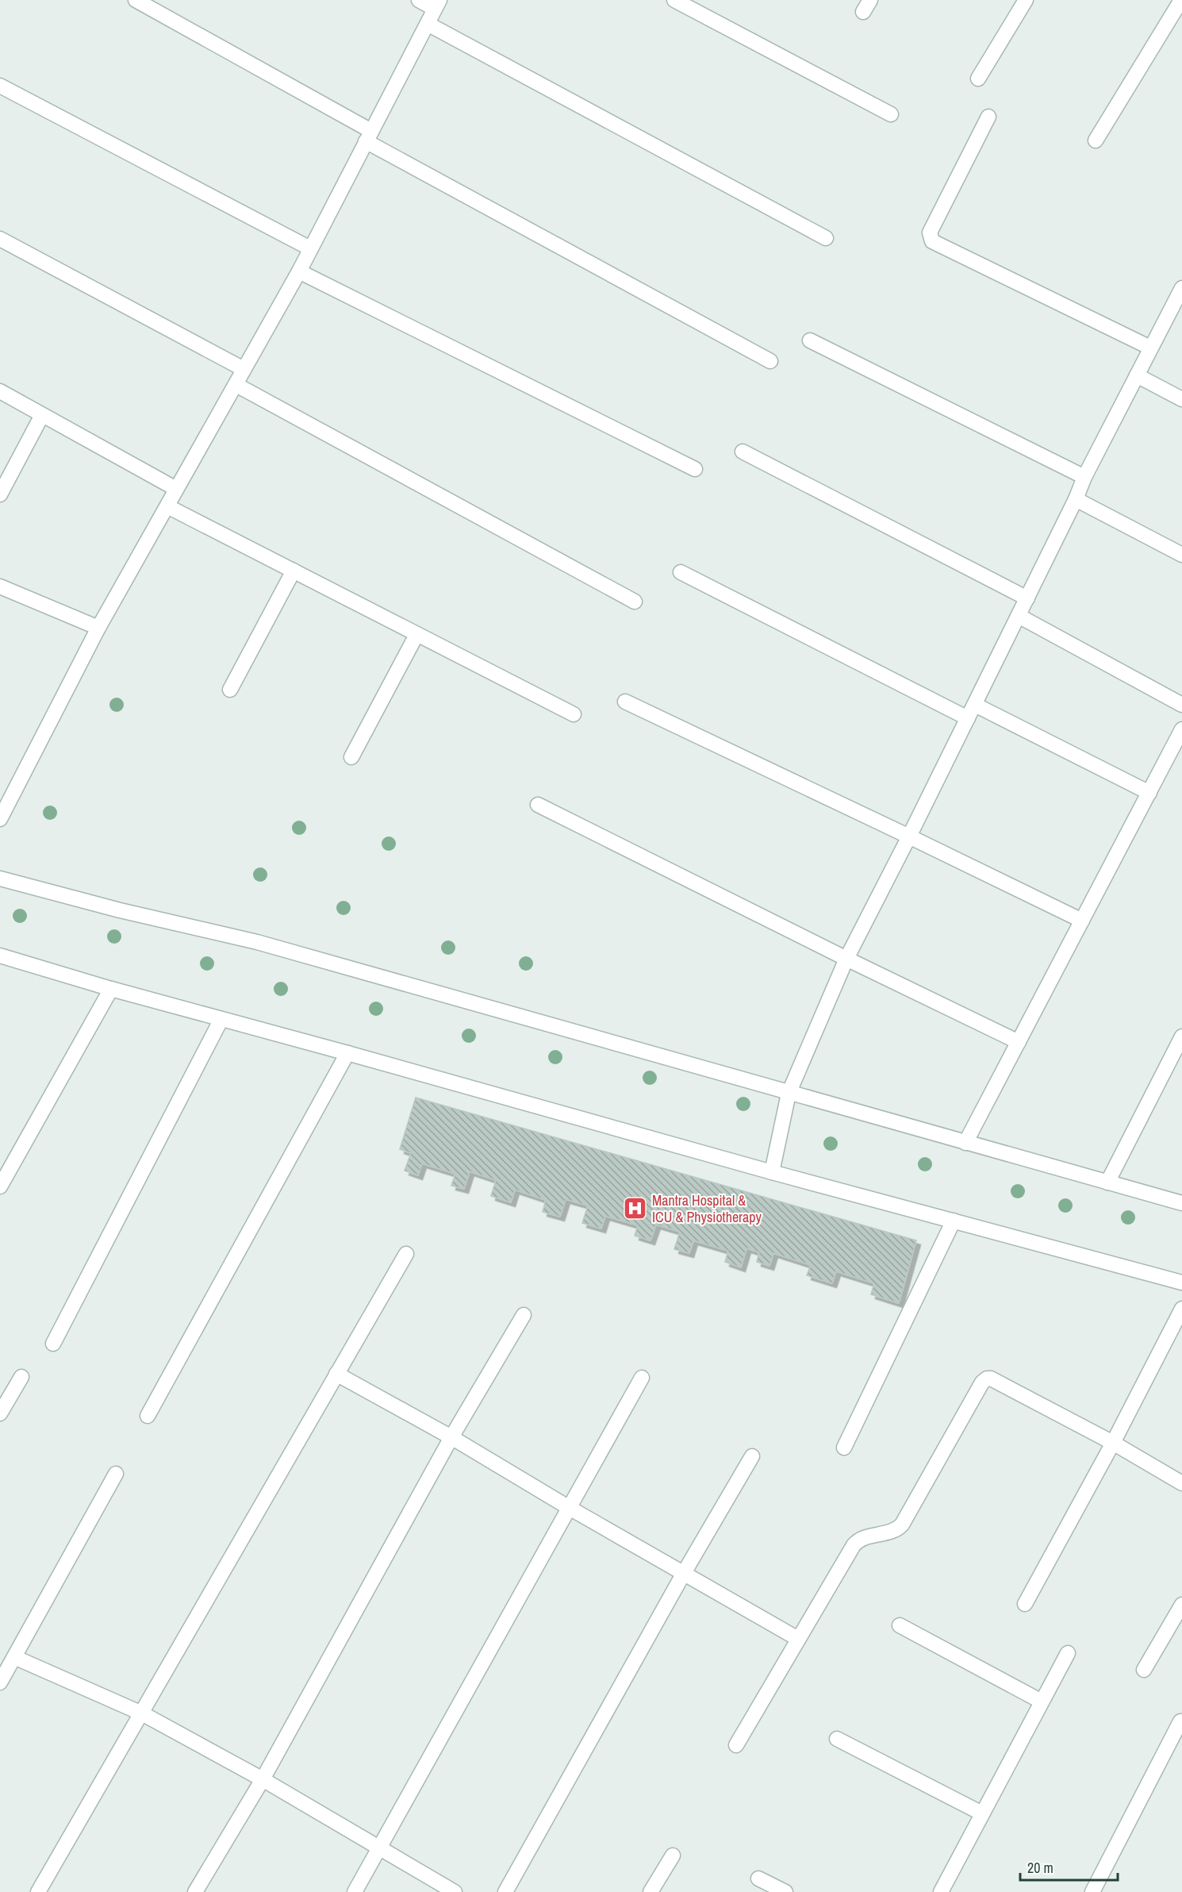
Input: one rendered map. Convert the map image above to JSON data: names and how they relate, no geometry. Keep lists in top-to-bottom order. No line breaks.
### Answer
{"places":{"hospital":["Mantra Hospital & ICU & Physiotherapy"]},"scale_bar":"20 m"}
